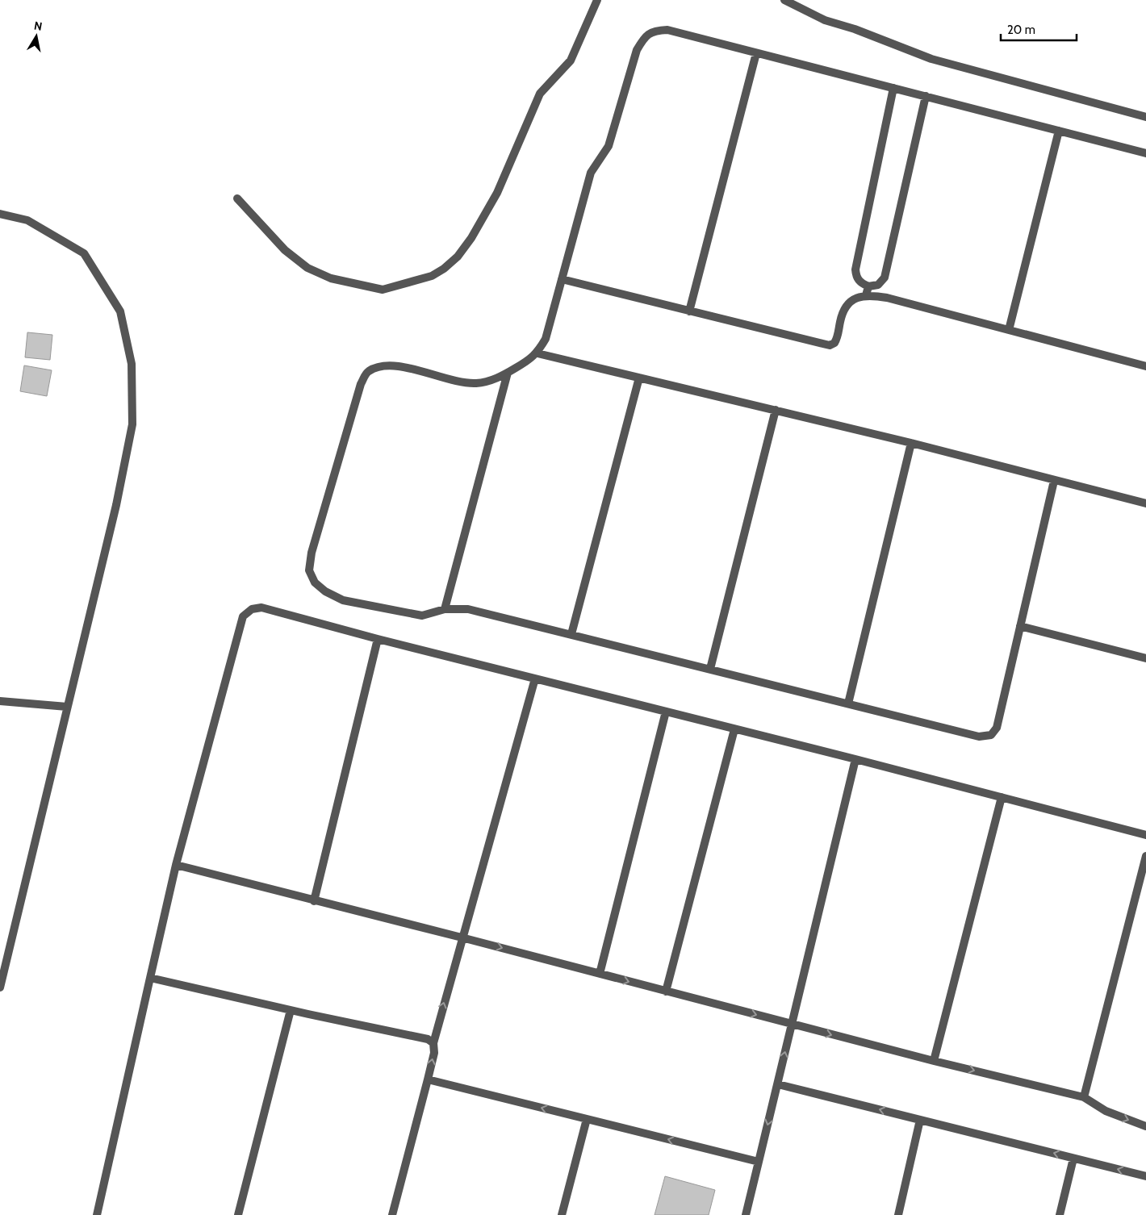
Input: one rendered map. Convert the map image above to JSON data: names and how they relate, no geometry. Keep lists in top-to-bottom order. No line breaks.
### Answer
{"scale_bar":"20 m","north":"top"}
